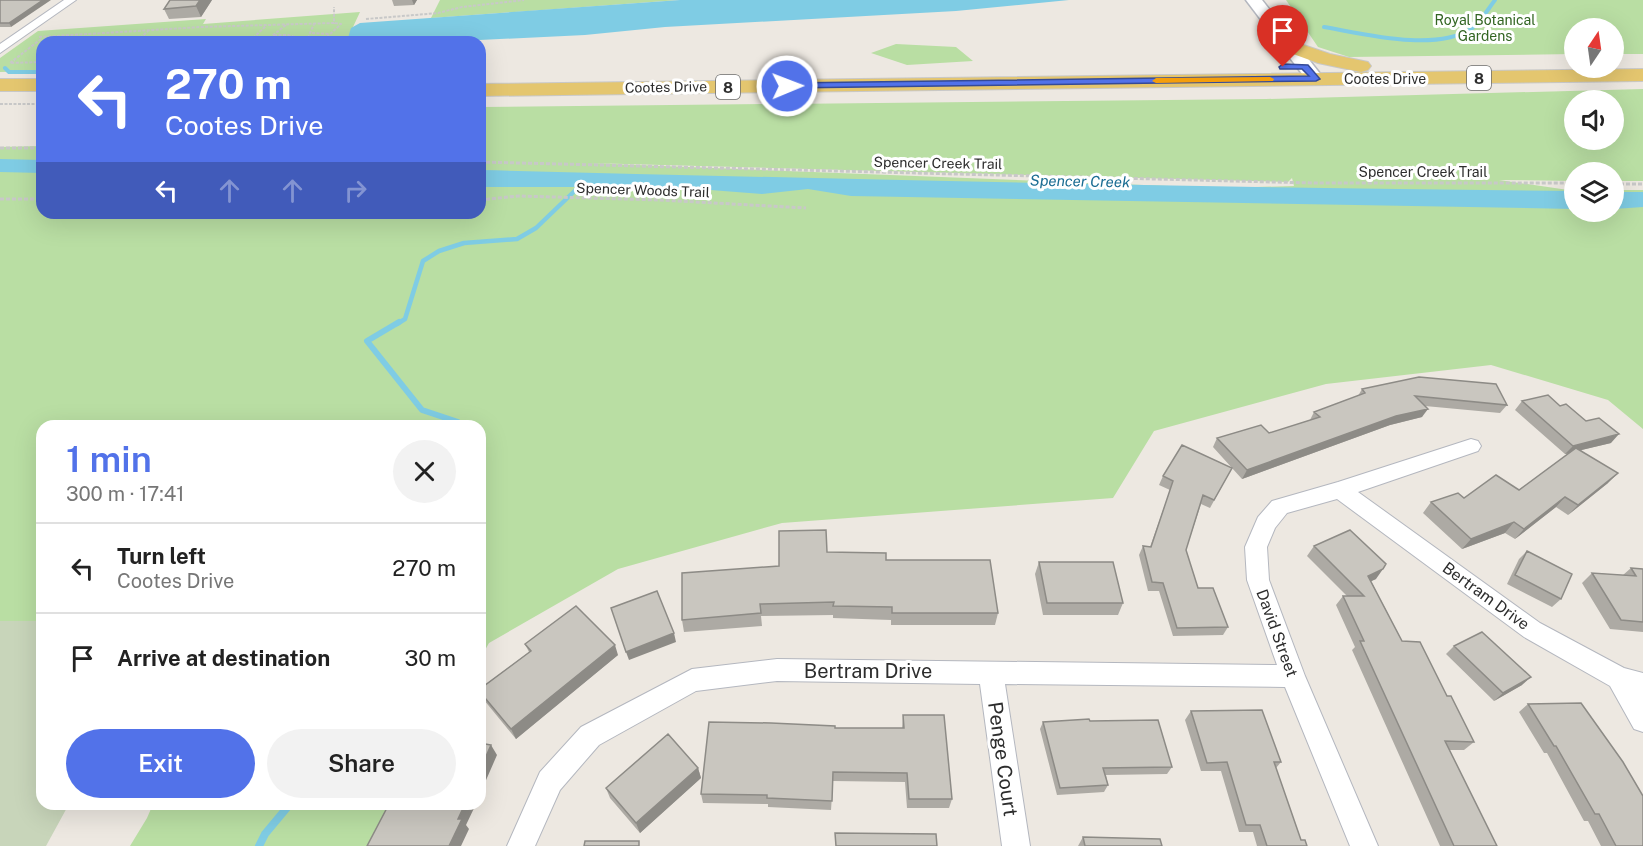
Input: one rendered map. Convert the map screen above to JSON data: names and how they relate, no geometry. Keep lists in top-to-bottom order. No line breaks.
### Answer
{"streets":{"main road":["8","Cootes Drive"],"street":["Bertram Drive","David Street","Penge Court"],"path":["Spencer Creek Trail","Spencer Woods Trail"]},"crossings":[["Bertram Drive","David Street"],["Bertram Drive","Penge Court"]],"water":["Spencer Creek"],"parks":["Royal Botanical Gardens"],"north":"top","page":{"turn":["270 m","Cootes Drive"],"heading":["1 min","300 m · 17:41"],"list":[{"name":"Turn left","note":"Cootes Drive","value":"270 m"},{"name":"Arrive at destination","value":"30 m"}],"buttons":["Exit","Share"]}}
